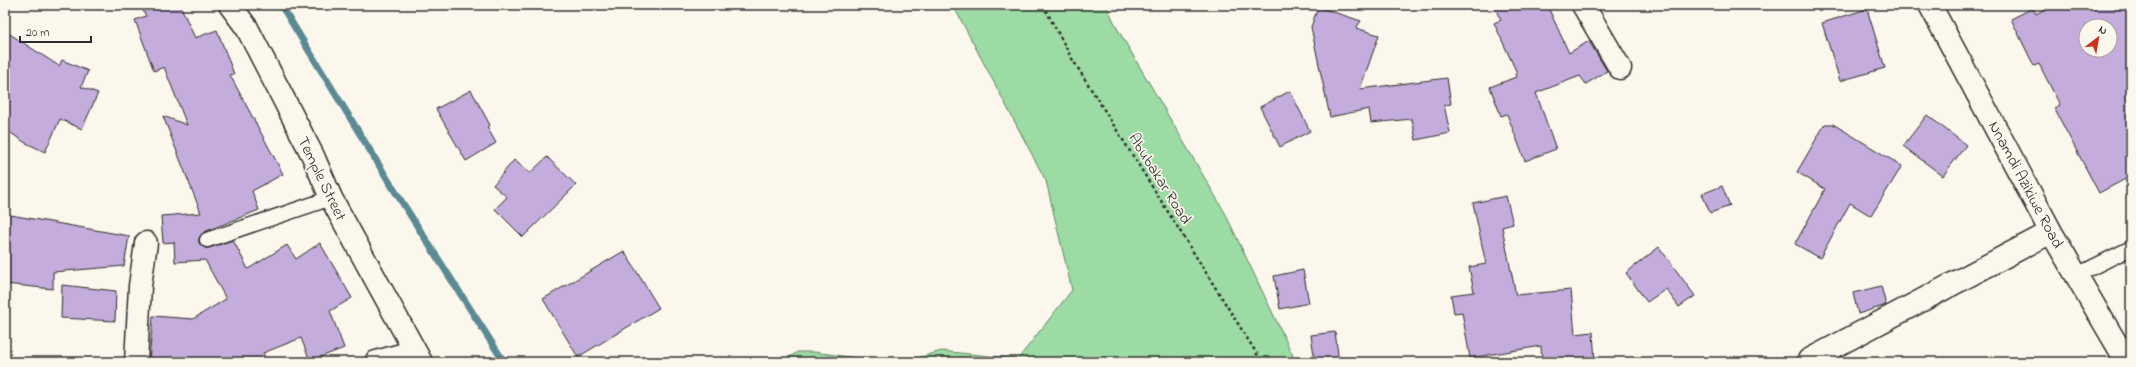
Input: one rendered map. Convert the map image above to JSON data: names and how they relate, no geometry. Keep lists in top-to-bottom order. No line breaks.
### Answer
{"streets":{"street":["Temple Street","Nnamdi Azikiwe Road"],"path":["Abubakar Road"]},"scale_bar":"20 m","north":"top right"}
